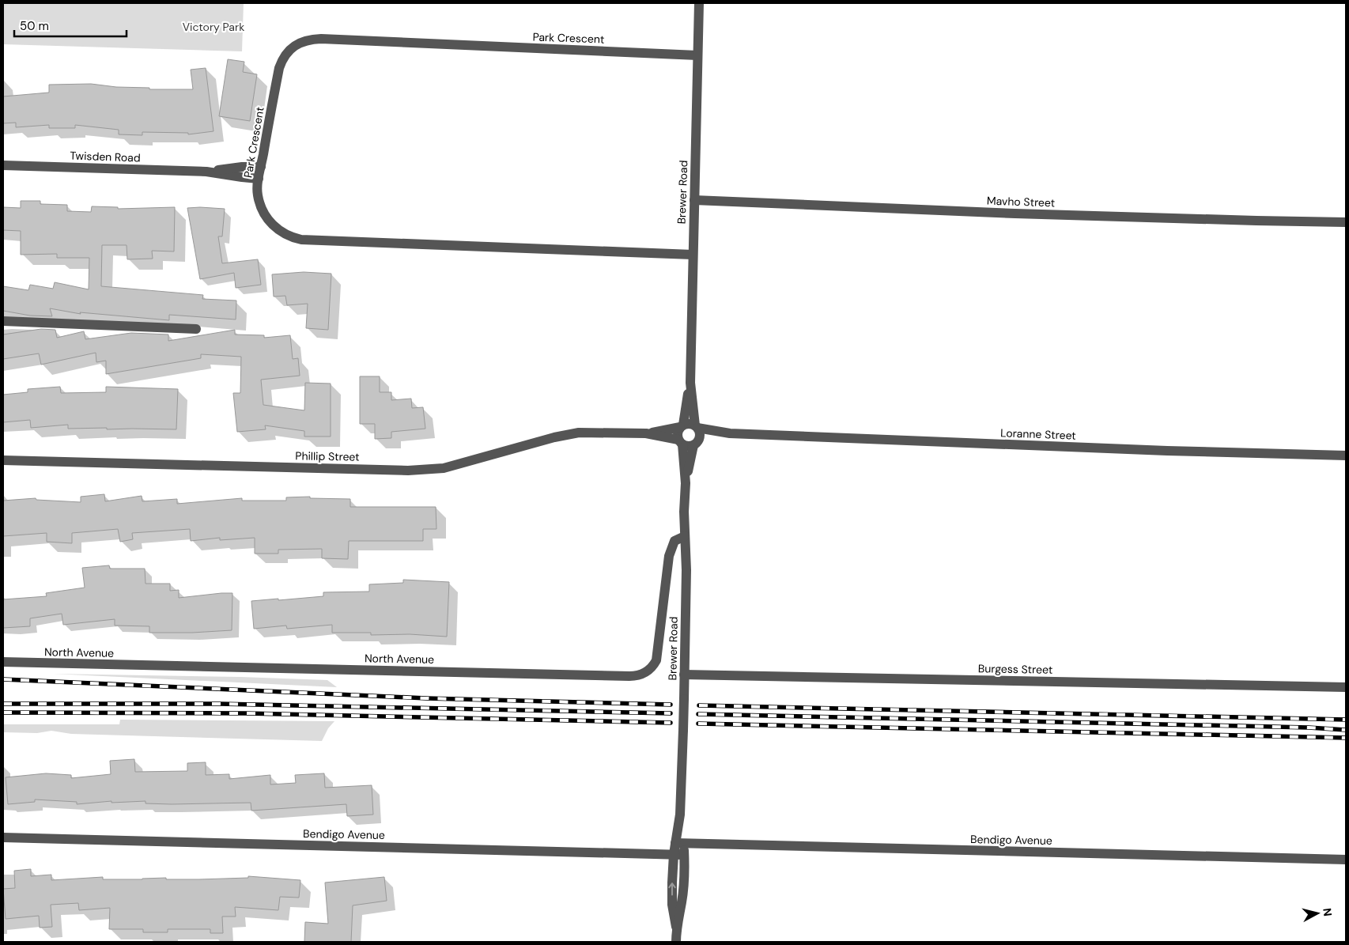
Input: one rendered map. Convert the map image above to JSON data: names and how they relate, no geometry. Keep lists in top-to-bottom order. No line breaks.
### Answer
{"streets":{"street":["Park Crescent","Twisden Road","Brewer Road","Mavho Street","Loranne Street","Phillip Street","North Avenue","Burgess Street","Bendigo Avenue"]},"crossings":[["Park Crescent","Twisden Road"],["Park Crescent","Brewer Road"],["Brewer Road","Mavho Street"],["Brewer Road","Loranne Street"],["Brewer Road","Phillip Street"],["Brewer Road","North Avenue"],["Brewer Road","Burgess Street"],["Brewer Road","Bendigo Avenue"],["Loranne Street","Phillip Street"]],"parks":["Victory Park"],"scale_bar":"50 m","north":"right"}
